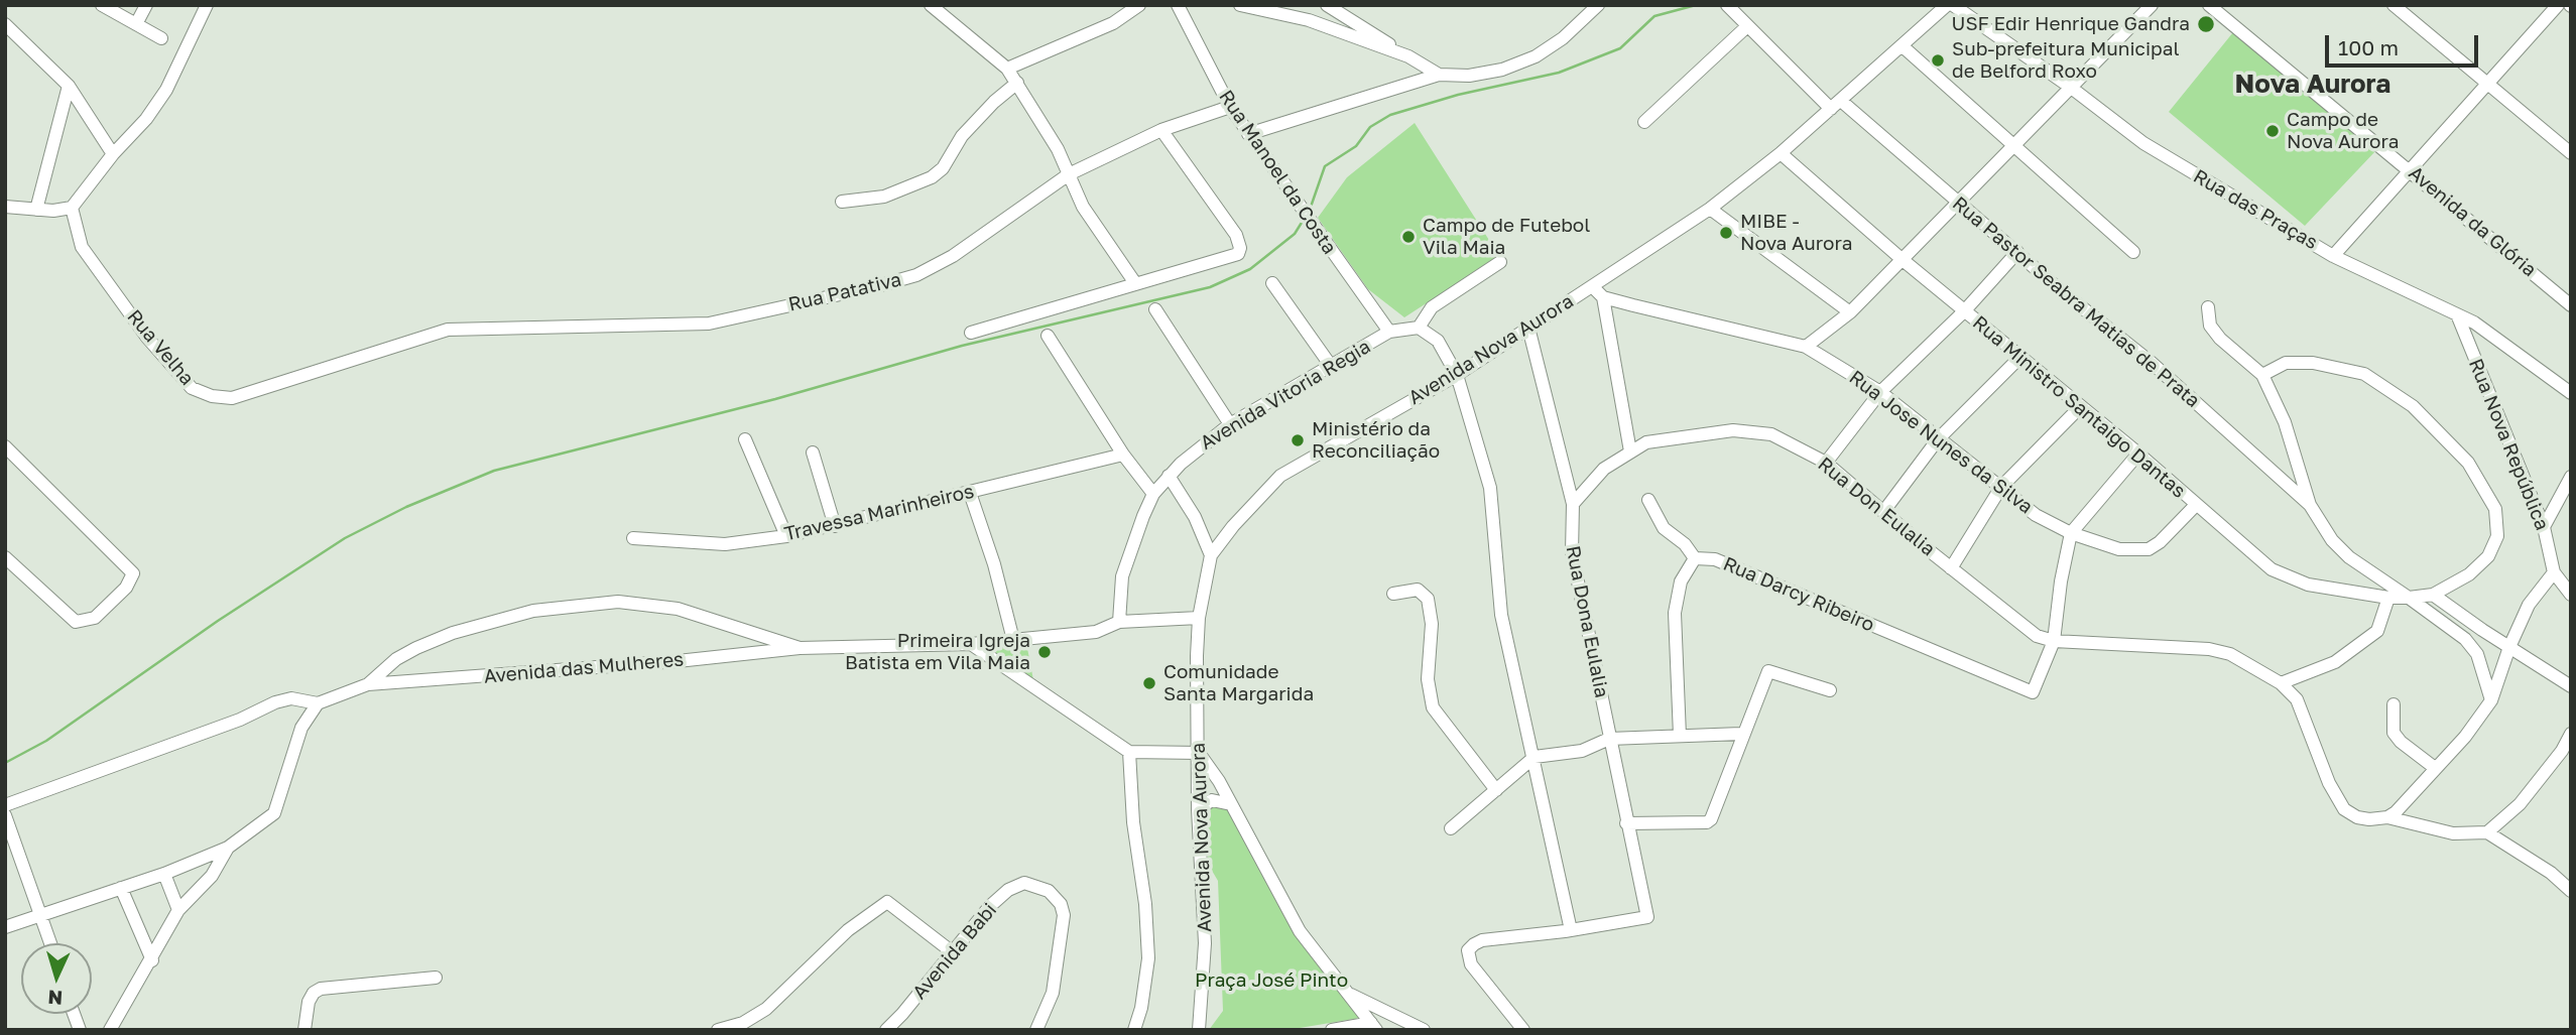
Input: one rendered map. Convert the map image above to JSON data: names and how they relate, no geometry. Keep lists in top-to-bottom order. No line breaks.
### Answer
{"streets":{"street":["Rua Manoel da Costa","Rua das Praças","Avenida da Glória","Rua Patativa","Rua Pastor Seabra Matias de Prata","Rua Velha","Avenida Nova Aurora","Avenida Vitoria Regia","Rua Ministro Santaigo Dantas","Rua Jose Nunes da Silva","Rua Nova República","Rua Don Eulalia","Travessa Marinheiros","Rua Darcy Ribeiro","Rua Dona Eulalia","Avenida das Mulheres","Avenida Babi"]},"crossings":[["Rua Manoel da Costa","Rua Patativa"],["Rua Manoel da Costa","Avenida Vitoria Regia"],["Rua das Praças","Rua Nova República"],["Rua Patativa","Rua Velha"],["Rua Pastor Seabra Matias de Prata","Avenida Nova Aurora"],["Rua Pastor Seabra Matias de Prata","Rua Ministro Santaigo Dantas"],["Avenida Nova Aurora","Rua Ministro Santaigo Dantas"],["Avenida Nova Aurora","Rua Dona Eulalia"],["Avenida Nova Aurora","Avenida das Mulheres"],["Avenida Vitoria Regia","Avenida das Mulheres"],["Rua Ministro Santaigo Dantas","Rua Jose Nunes da Silva"],["Rua Don Eulalia","Rua Darcy Ribeiro"],["Rua Don Eulalia","Rua Dona Eulalia"]],"districts":["Nova Aurora"],"parks":["Praça José Pinto"],"places":["USF Edir Henrique Gandra","Sub-prefeitura Municipal de Belford Roxo","Campo de Nova Aurora","MIBE - Nova Aurora","Campo de Futebol Vila Maia","Ministério da Reconciliação","Primeira Igreja Batista em Vila Maia","Comunidade Santa Margarida"],"scale_bar":"100 m","north":"bottom"}
